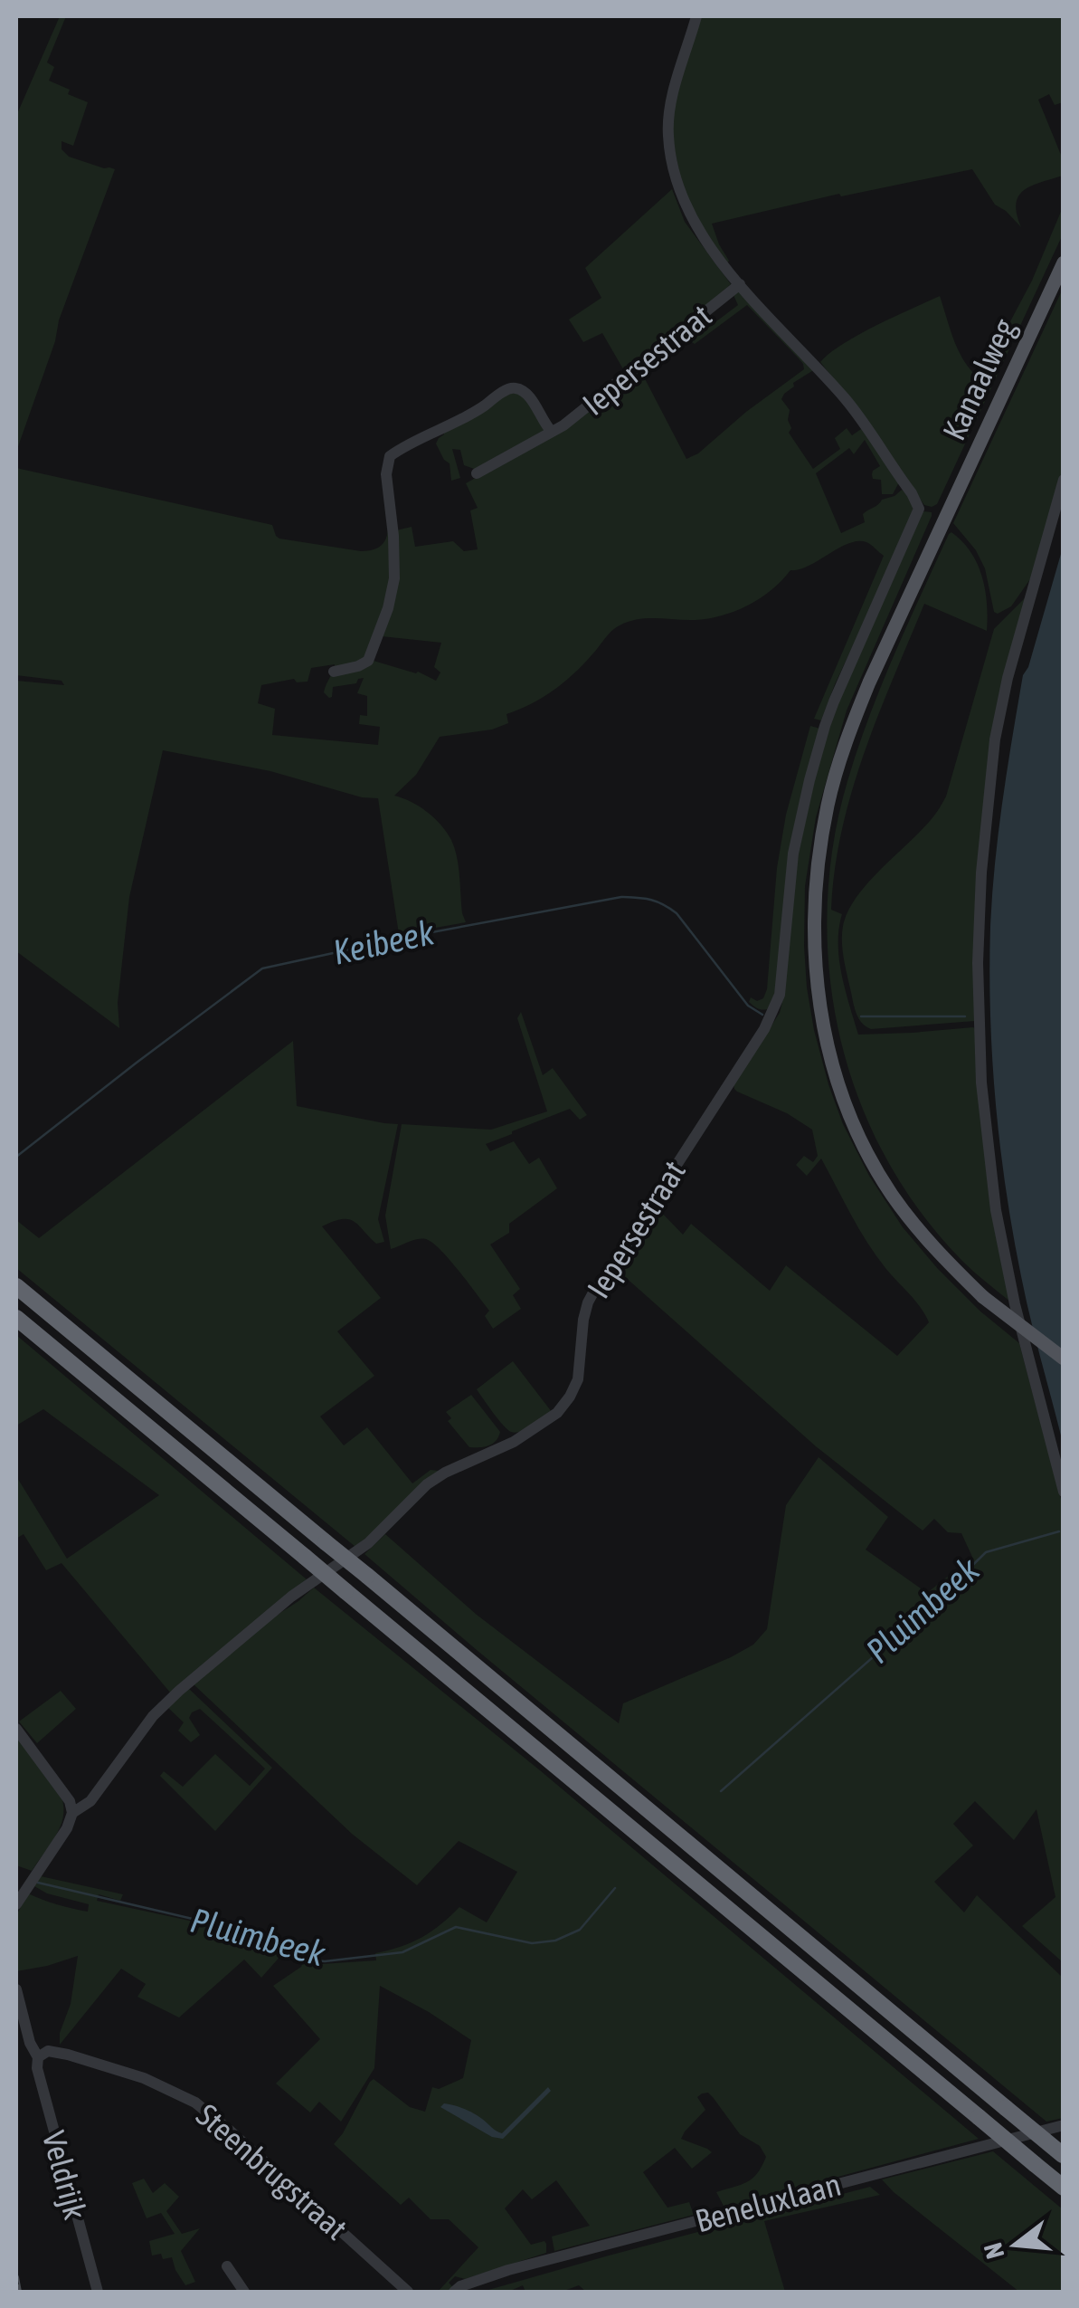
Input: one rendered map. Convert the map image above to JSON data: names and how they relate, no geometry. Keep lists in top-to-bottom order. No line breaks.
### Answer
{"streets":{"main road":["Kanaalweg"],"street":["Iepersestraat","Steenbrugstraat","Veldrijk","Beneluxlaan"]},"crossings":[["Steenbrugstraat","Veldrijk"]],"water":["Keibeek","Pluimbeek"],"north":"left"}
